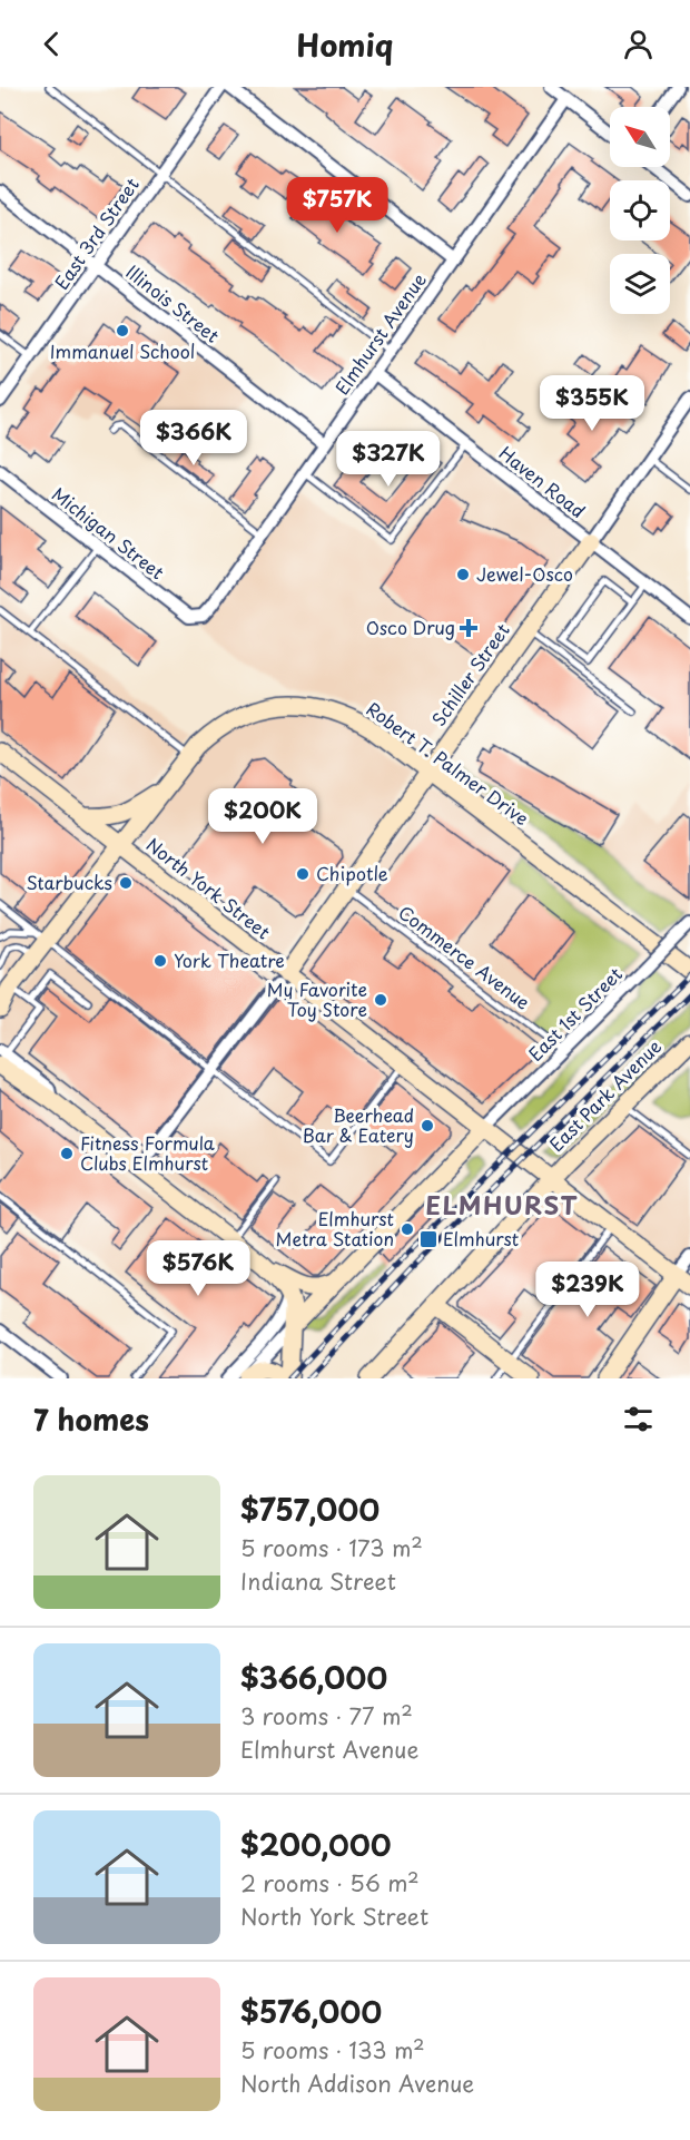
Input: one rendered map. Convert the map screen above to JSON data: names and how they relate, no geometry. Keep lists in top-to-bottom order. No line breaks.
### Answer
{"streets":{"street":["East 3rd Street","Illinois Street","Elmhurst Avenue","Haven Road","Michigan Street","Schiller Street","Robert T. Palmer Drive","North York Street","East 1st Street","East Park Avenue"],"lane":["Commerce Avenue"]},"crossings":[["East 3rd Street","Illinois Street"],["Illinois Street","Elmhurst Avenue"],["Elmhurst Avenue","Haven Road"],["Elmhurst Avenue","Michigan Street"],["Haven Road","Schiller Street"],["Schiller Street","Robert T. Palmer Drive"],["Schiller Street","North York Street"],["Schiller Street","Commerce Avenue"],["Robert T. Palmer Drive","North York Street"],["North York Street","East 1st Street"],["North York Street","East Park Avenue"],["Commerce Avenue","East 1st Street"]],"districts":["ELMHURST"],"places":{"other":["Immanuel School","Jewel-Osco","Chipotle","Starbucks","York Theatre","My Favorite Toy Store","Beerhead Bar & Eatery","Fitness Formula Clubs Elmhurst","Elmhurst Metra Station"],"health":["Osco Drug"],"transit":["Elmhurst"]},"north":"top left","page":{"header":"Homiq","price":["$757K","$355K","$366K","$327K","$200K","$576K","$239K"],"heading":"7 homes","list":[{"name":"$757,000","note":"5 rooms · 173 m² · Indiana Street"},{"name":"$366,000","note":"3 rooms · 77 m² · Elmhurst Avenue"},{"name":"$200,000","note":"2 rooms · 56 m² · North York Street"},{"name":"$576,000","note":"5 rooms · 133 m² · North Addison Avenue"}]}}
